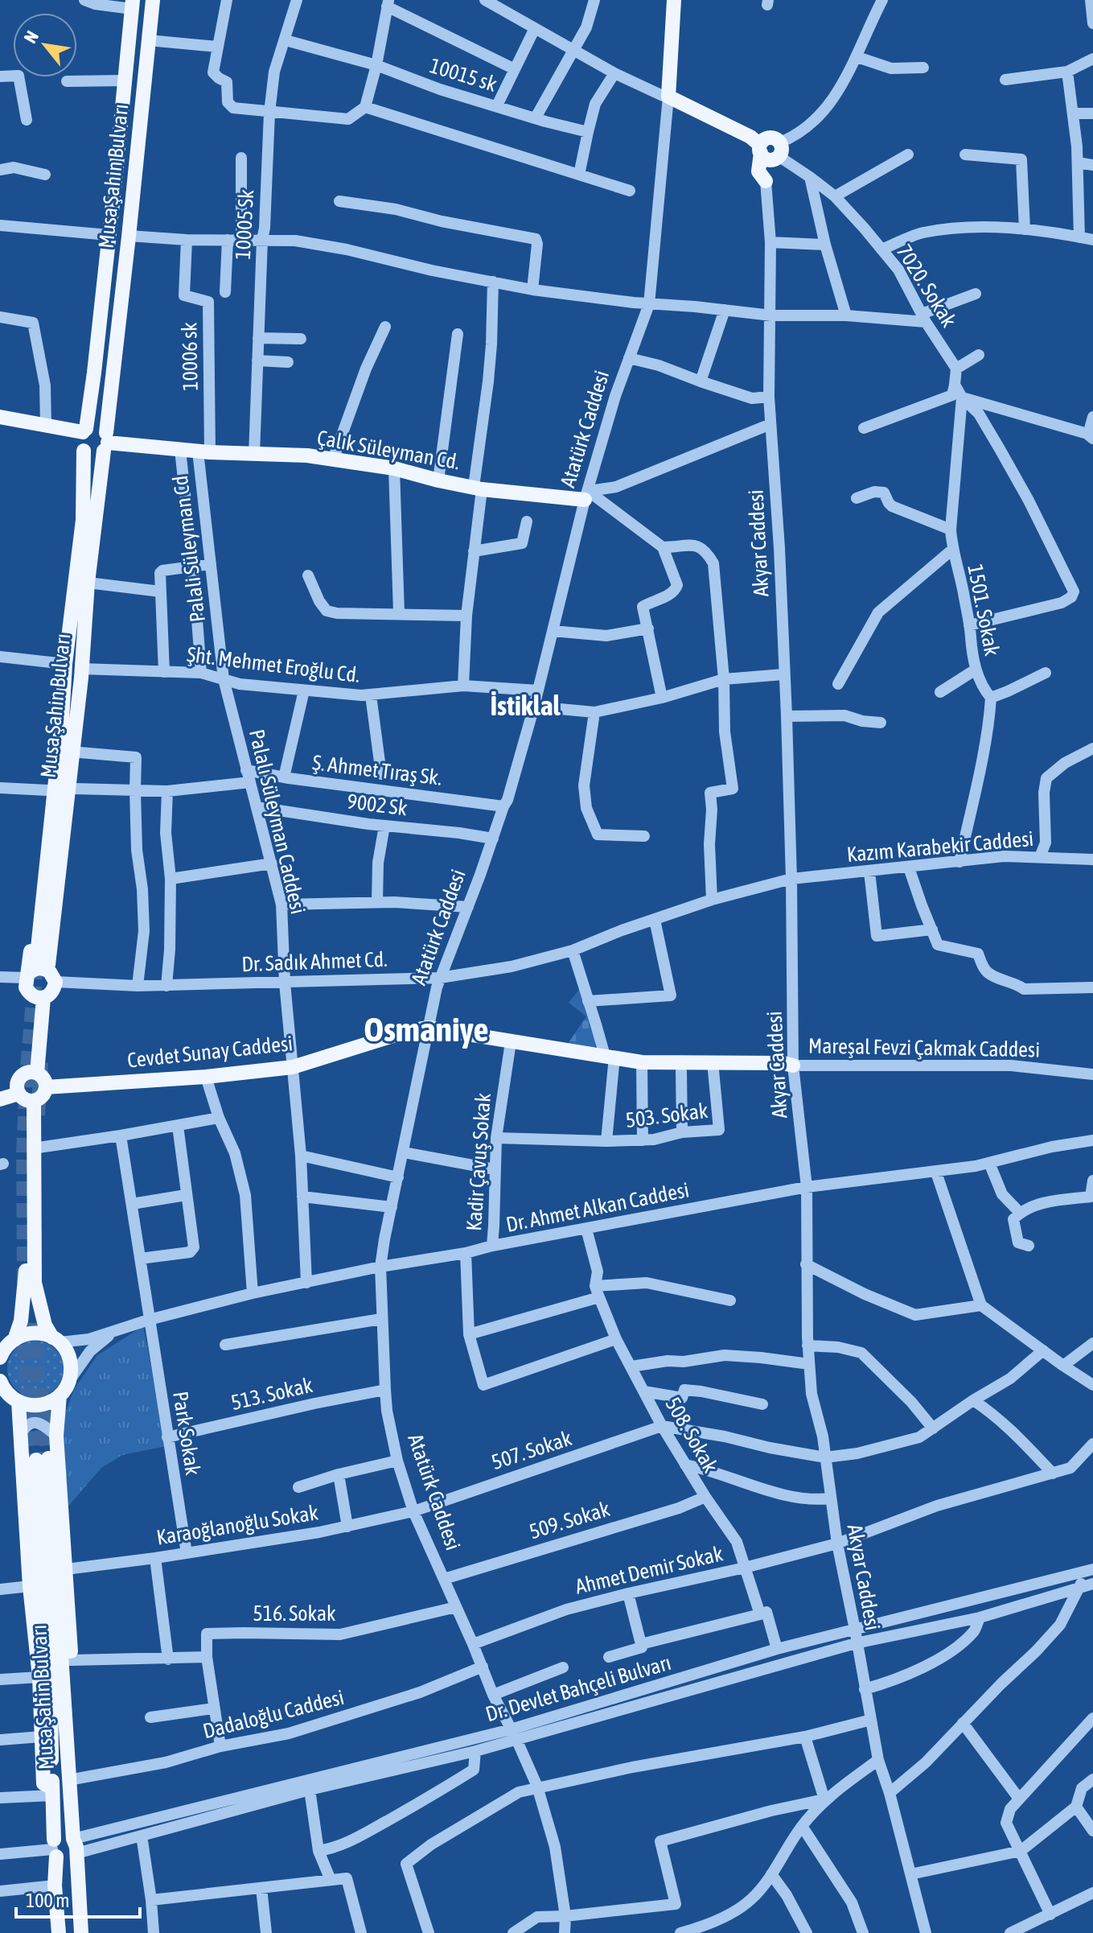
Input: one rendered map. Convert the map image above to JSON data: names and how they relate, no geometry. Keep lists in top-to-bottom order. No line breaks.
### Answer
{"streets":{"main road":["Musa Şahin Bulvarı","Atatürk Caddesi","Çalık Süleyman Cd.","Cevdet Sunay Caddesi"],"street":["10015 sk","10005 Sk","7020. Sokak","10006 sk","Akyar Caddesi","Palali Süleyman Cd","1501. Sokak","Şht. Mehmet Eroğlu Cd.","Ş. Ahmet Tıraş Sk.","9002 Sk","Palalı Süleyman Caddesi","Kazım Karabekir Caddesi","Dr. Sadık Ahmet Cd.","Mareşal Fevzi Çakmak Caddesi","503. Sokak","Kadir Çavuş Sokak","Dr. Ahmet Alkan Caddesi","513. Sokak","Park Sokak","508. Sokak","507. Sokak","509. Sokak","Karaoğlanoğlu Sokak","Ahmet Demir Sokak","516. Sokak","Dr. Devlet Bahçeli Bulvarı","Dadaloğlu Caddesi"]},"crossings":[["10015 sk","10005 Sk"],["Musa Şahin Bulvarı","Çalık Süleyman Cd."],["Musa Şahin Bulvarı","Şht. Mehmet Eroğlu Cd."],["Musa Şahin Bulvarı","Dr. Sadık Ahmet Cd."],["Musa Şahin Bulvarı","Dr. Devlet Bahçeli Bulvarı"],["Musa Şahin Bulvarı","Dadaloğlu Caddesi"],["10005 Sk","Çalık Süleyman Cd."],["10006 sk","Çalık Süleyman Cd."],["10006 sk","Palali Süleyman Cd"],["Atatürk Caddesi","Çalık Süleyman Cd."],["Atatürk Caddesi","Şht. Mehmet Eroğlu Cd."],["Atatürk Caddesi","Ş. Ahmet Tıraş Sk."],["Atatürk Caddesi","9002 Sk"],["Atatürk Caddesi","Dr. Sadık Ahmet Cd."],["Atatürk Caddesi","Cevdet Sunay Caddesi"],["Atatürk Caddesi","Dr. Ahmet Alkan Caddesi"],["Atatürk Caddesi","513. Sokak"],["Atatürk Caddesi","507. Sokak"],["Atatürk Caddesi","509. Sokak"],["Atatürk Caddesi","Karaoğlanoğlu Sokak"],["Atatürk Caddesi","Ahmet Demir Sokak"],["Atatürk Caddesi","516. Sokak"],["Atatürk Caddesi","Dr. Devlet Bahçeli Bulvarı"],["Atatürk Caddesi","Dadaloğlu Caddesi"],["Çalık Süleyman Cd.","Palali Süleyman Cd"],["Akyar Caddesi","Kazım Karabekir Caddesi"],["Akyar Caddesi","Mareşal Fevzi Çakmak Caddesi"],["Akyar Caddesi","Dr. Ahmet Alkan Caddesi"],["Akyar Caddesi","Ahmet Demir Sokak"],["Akyar Caddesi","Dr. Devlet Bahçeli Bulvarı"],["Palali Süleyman Cd","Şht. Mehmet Eroğlu Cd."],["Palali Süleyman Cd","Palalı Süleyman Caddesi"],["Şht. Mehmet Eroğlu Cd.","Palalı Süleyman Caddesi"],["Ş. Ahmet Tıraş Sk.","Palalı Süleyman Caddesi"],["9002 Sk","Palalı Süleyman Caddesi"],["Palalı Süleyman Caddesi","Dr. Sadık Ahmet Cd."],["Palalı Süleyman Caddesi","Cevdet Sunay Caddesi"],["Palalı Süleyman Caddesi","Dr. Ahmet Alkan Caddesi"],["Kazım Karabekir Caddesi","Dr. Sadık Ahmet Cd."],["Cevdet Sunay Caddesi","503. Sokak"],["Cevdet Sunay Caddesi","Kadir Çavuş Sokak"],["Kadir Çavuş Sokak","Dr. Ahmet Alkan Caddesi"],["Dr. Ahmet Alkan Caddesi","Park Sokak"],["Dr. Ahmet Alkan Caddesi","508. Sokak"],["513. Sokak","Park Sokak"],["Park Sokak","Karaoğlanoğlu Sokak"],["508. Sokak","507. Sokak"],["508. Sokak","509. Sokak"],["508. Sokak","Ahmet Demir Sokak"],["508. Sokak","Dr. Devlet Bahçeli Bulvarı"],["507. Sokak","Karaoğlanoğlu Sokak"]],"districts":["İstiklal","Osmaniye"],"scale_bar":"100 m","north":"top left"}
